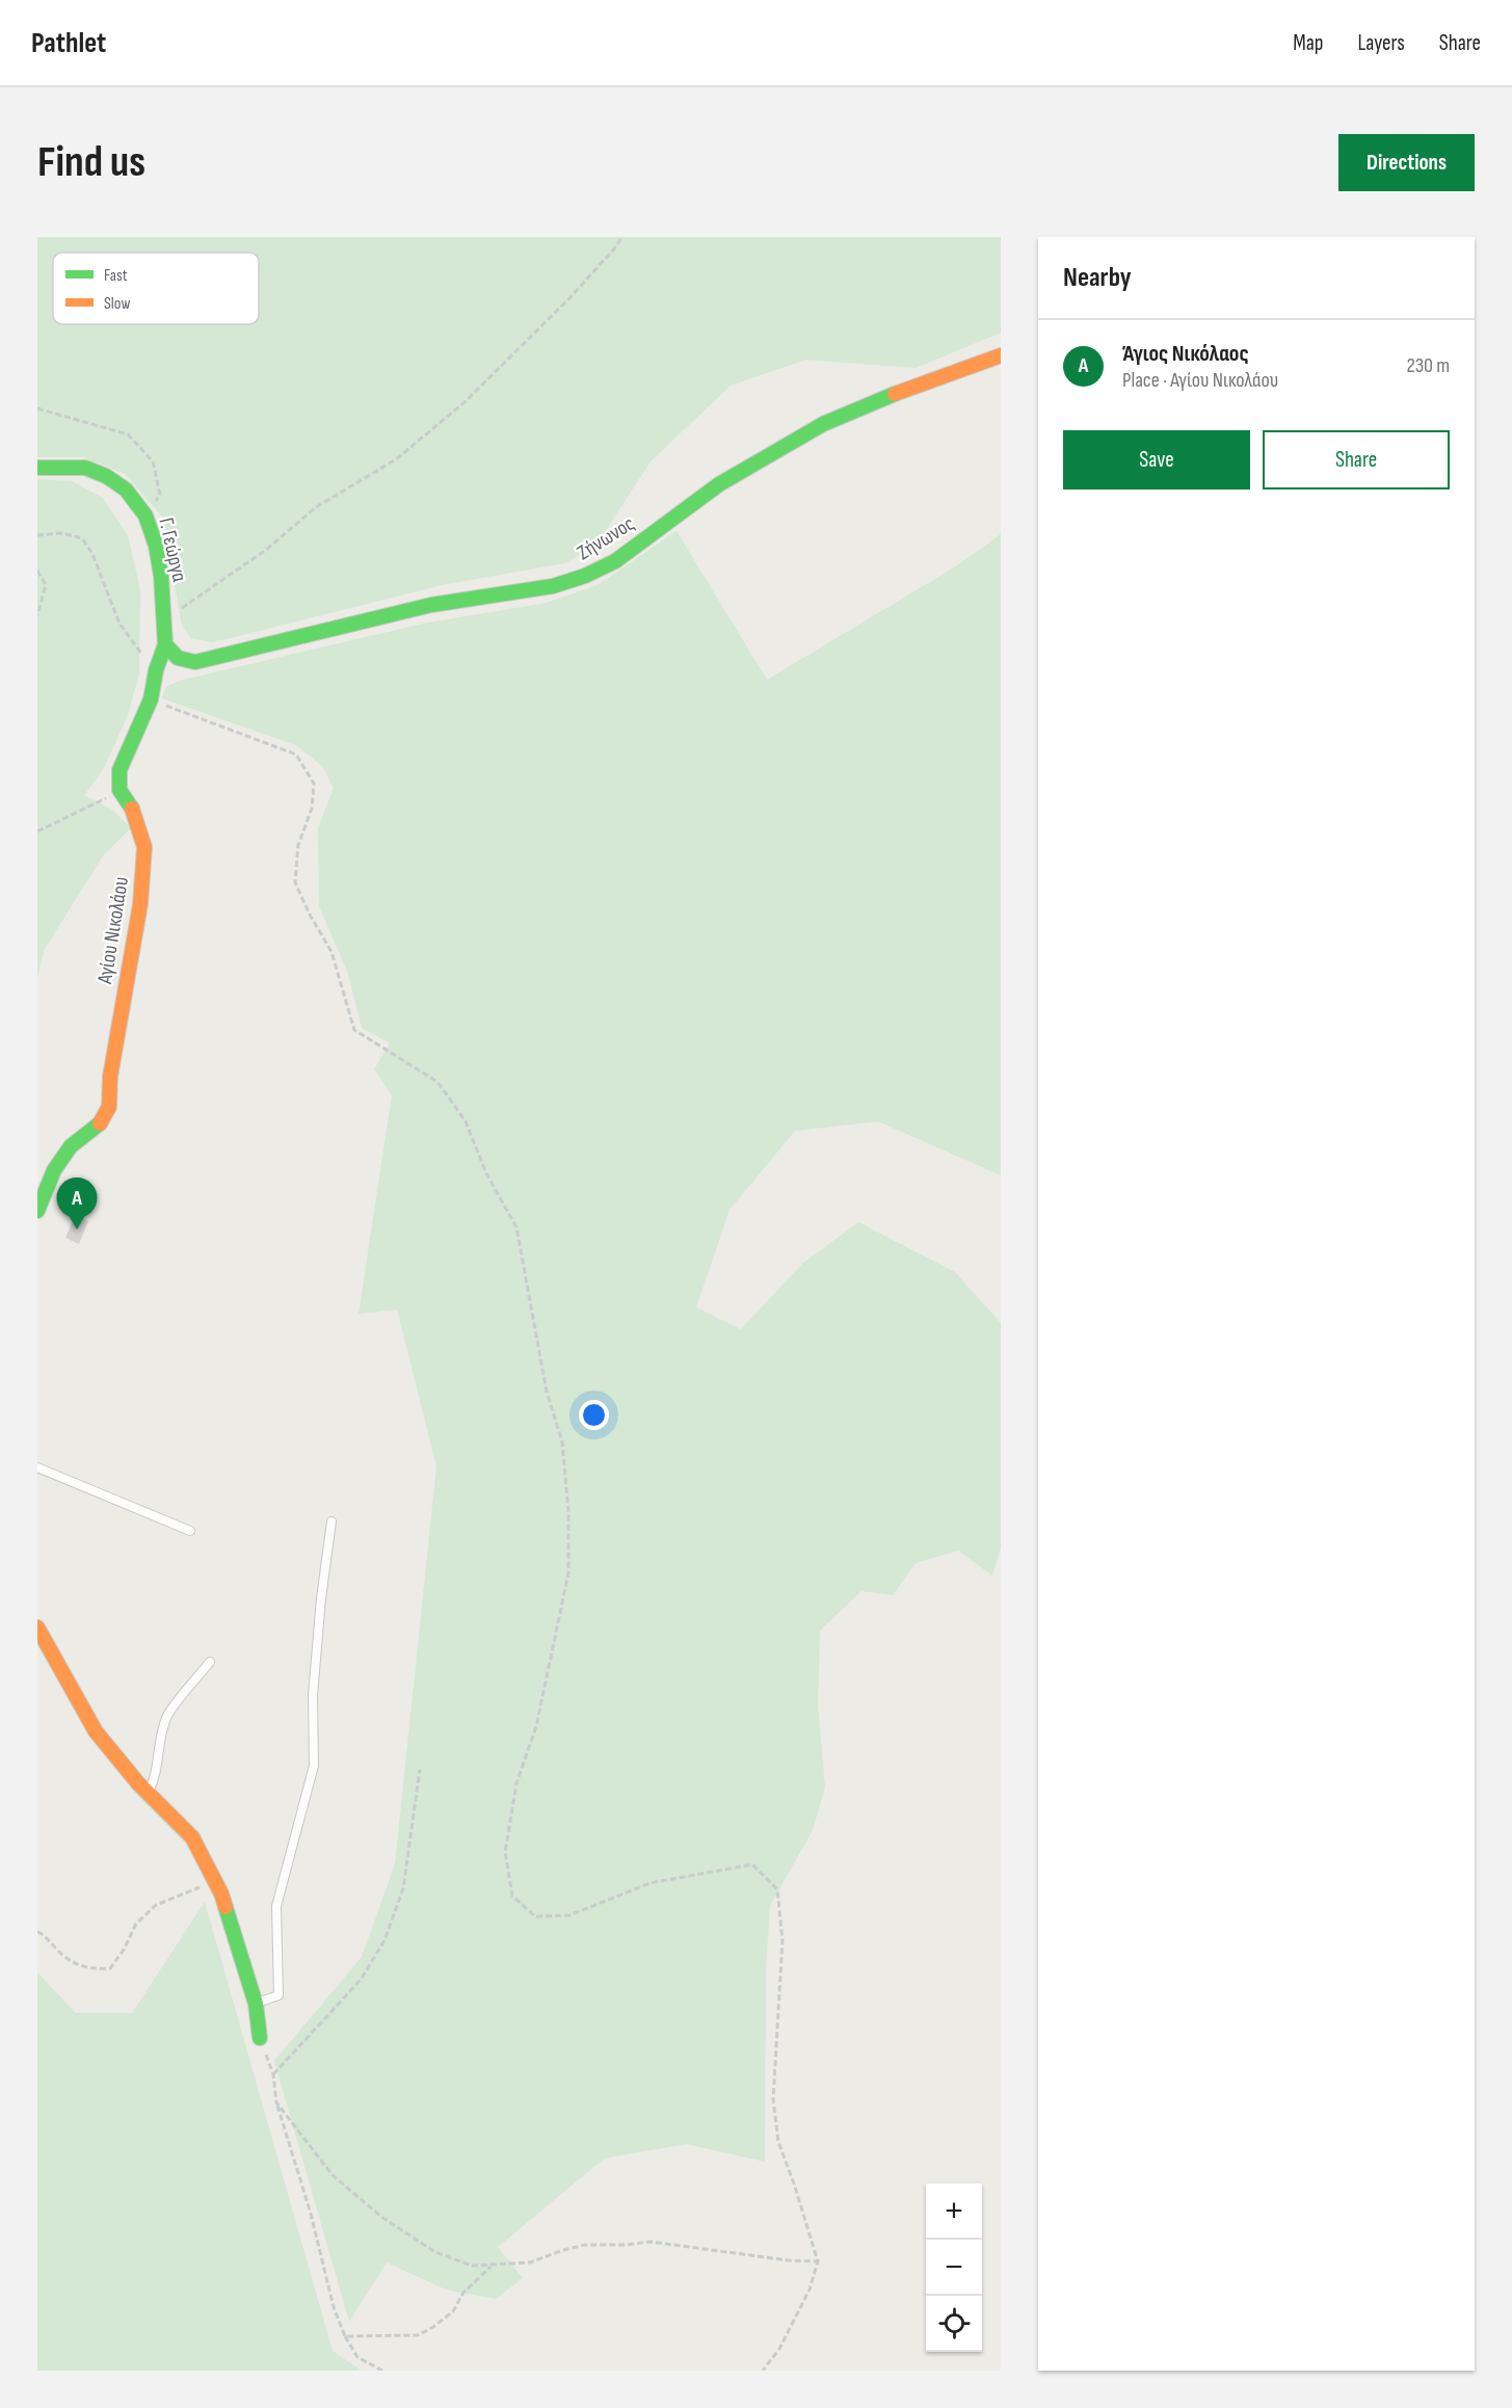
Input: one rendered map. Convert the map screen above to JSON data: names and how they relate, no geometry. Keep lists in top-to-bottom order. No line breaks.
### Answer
{"streets":{"street":["Ζήνωνος","Γ. Γεώργα","Αγίου Νικολάου"]},"crossings":[["Ζήνωνος","Γ. Γεώργα"]],"legend":["Fast","Slow"],"page":{"header":"Pathlet","nav":["Map","Layers","Share"],"buttons":["Directions",["Save","Share"]],"title":"Find us","heading":"Nearby","list":[{"mark":"A","name":"Άγιος Νικόλαος","note":"Place · Αγίου Νικολάου","value":"230 m"}],"pins":"A","map_buttons":["+","−"]}}
